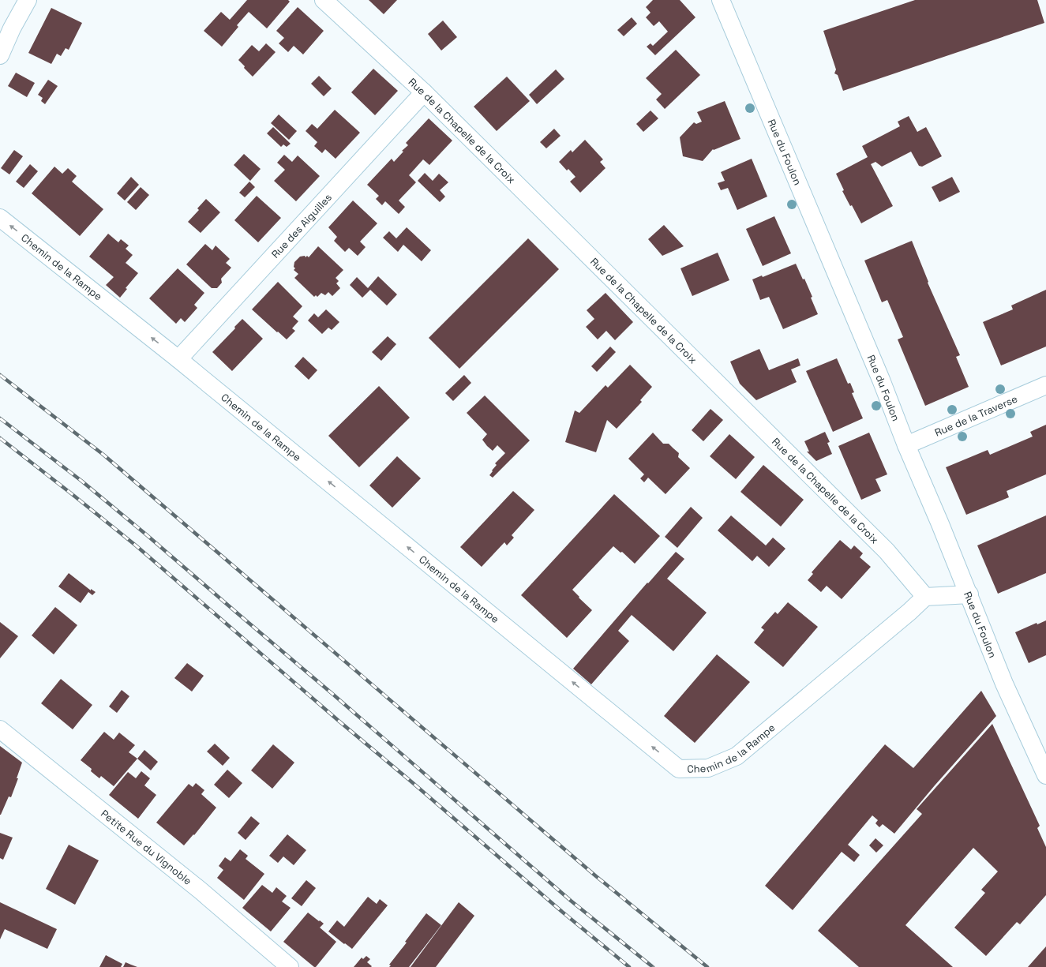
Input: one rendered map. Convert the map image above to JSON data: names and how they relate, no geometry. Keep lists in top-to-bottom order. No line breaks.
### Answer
{"streets":{"street":["Rue de la Chapelle de la Croix","Rue du Foulon","Rue des Aiguilles","Chemin de la Rampe","Rue de la Traverse","Petite Rue du Vignoble"]},"crossings":[["Rue de la Chapelle de la Croix","Rue des Aiguilles"],["Rue de la Chapelle de la Croix","Chemin de la Rampe"],["Rue du Foulon","Rue de la Traverse"],["Rue des Aiguilles","Chemin de la Rampe"]],"one_way":["Chemin de la Rampe"]}
